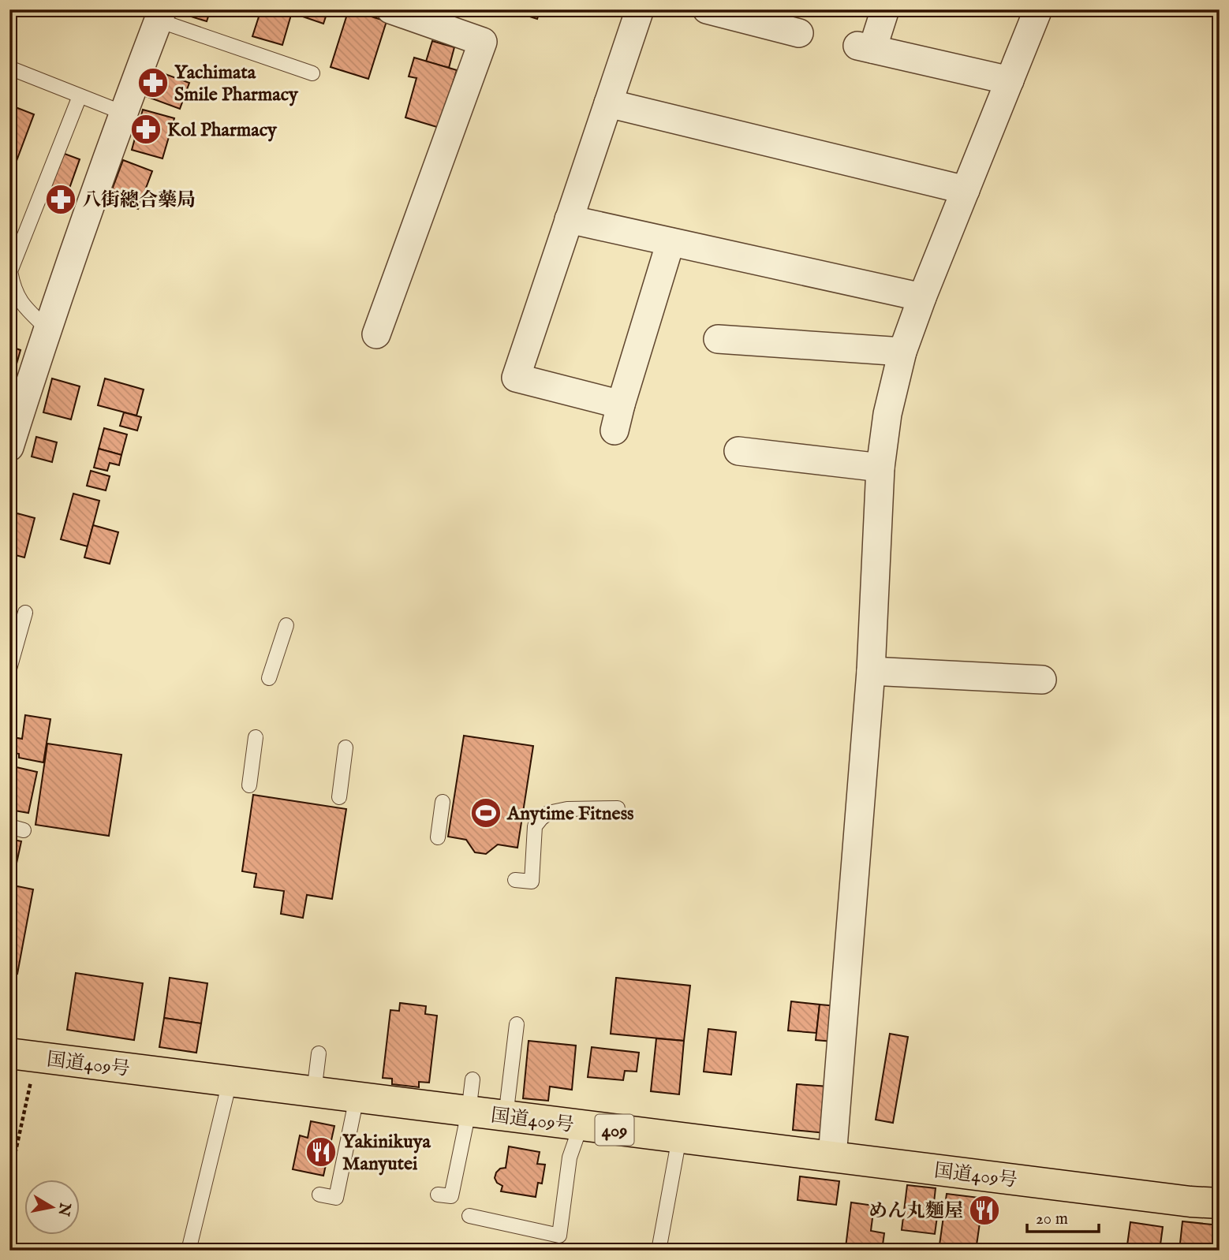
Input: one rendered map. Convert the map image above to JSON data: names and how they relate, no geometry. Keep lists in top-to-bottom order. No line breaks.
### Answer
{"streets":{"highway":["国道409号","409"]},"places":{"pharmacy":["Yachimata Smile Pharmacy","Kol Pharmacy","八街總合藥局"],"sports":["Anytime Fitness"],"restaurant":["Yakinikuya Manyutei","めん丸麵屋"]},"scale_bar":"20 m","north":"right"}
